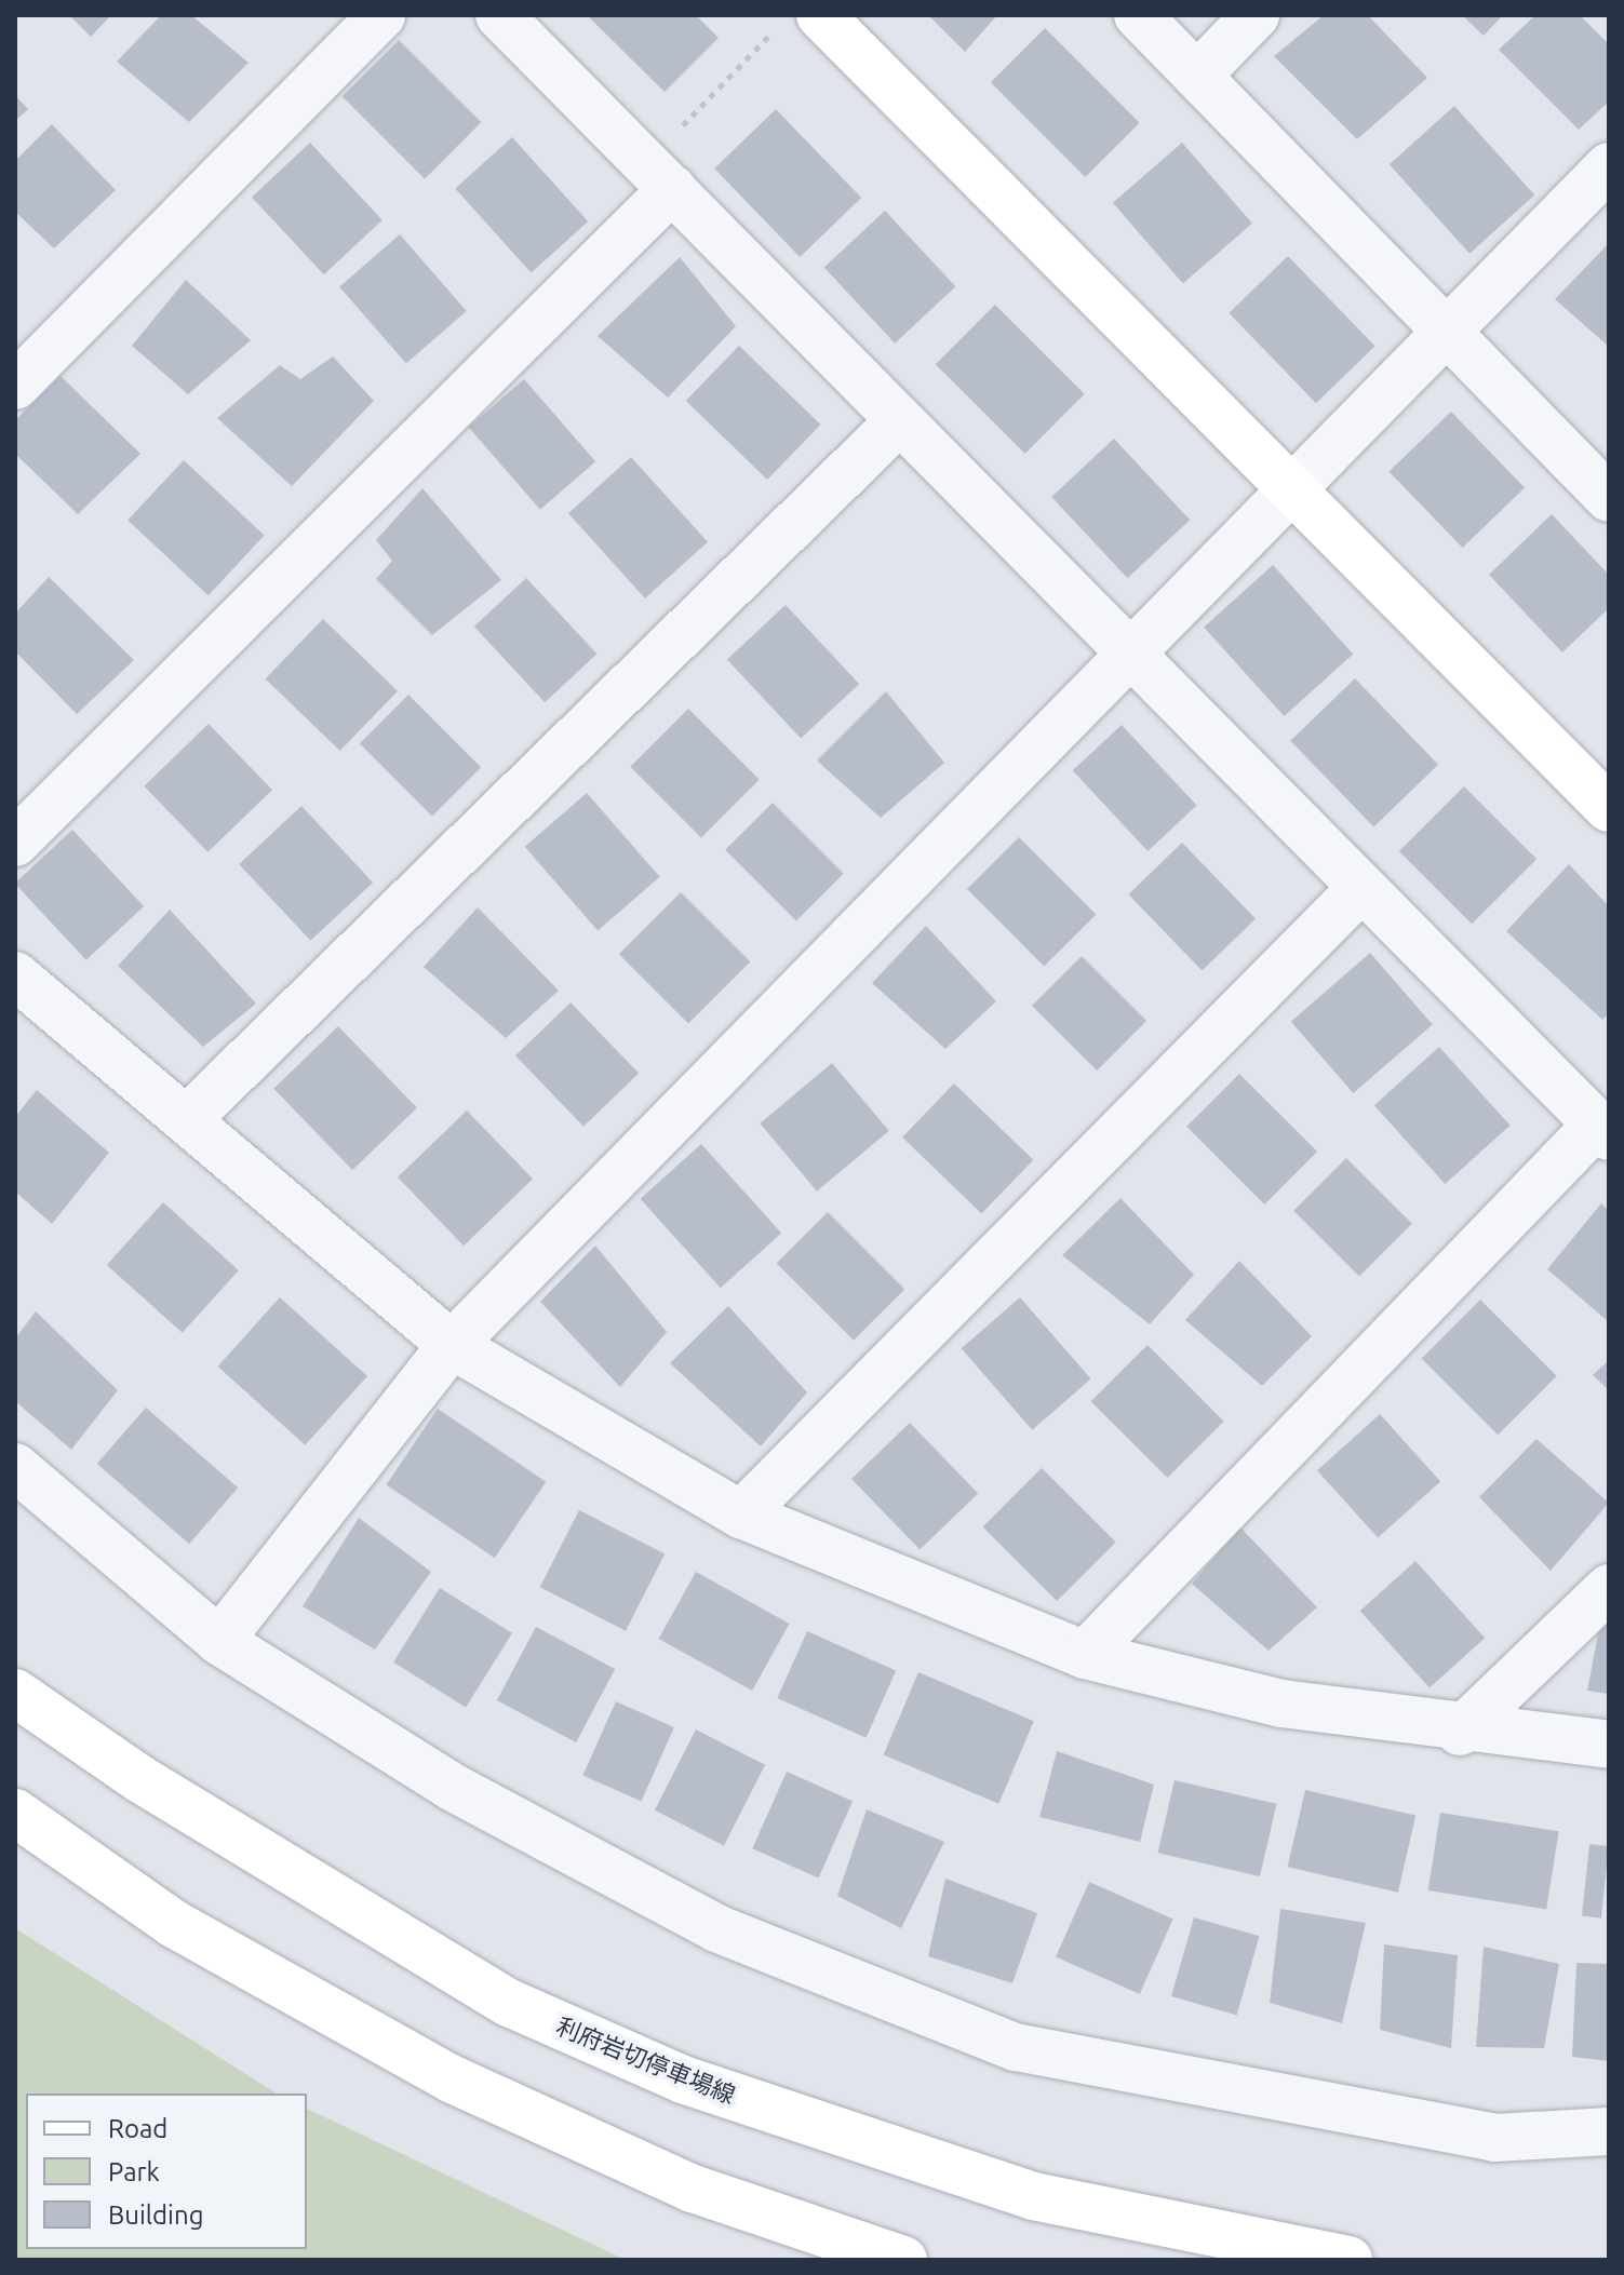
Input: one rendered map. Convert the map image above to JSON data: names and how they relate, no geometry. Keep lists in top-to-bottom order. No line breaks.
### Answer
{"streets":{"main road":["利府岩切停車場線"]},"legend":["Road","Park","Building"]}
